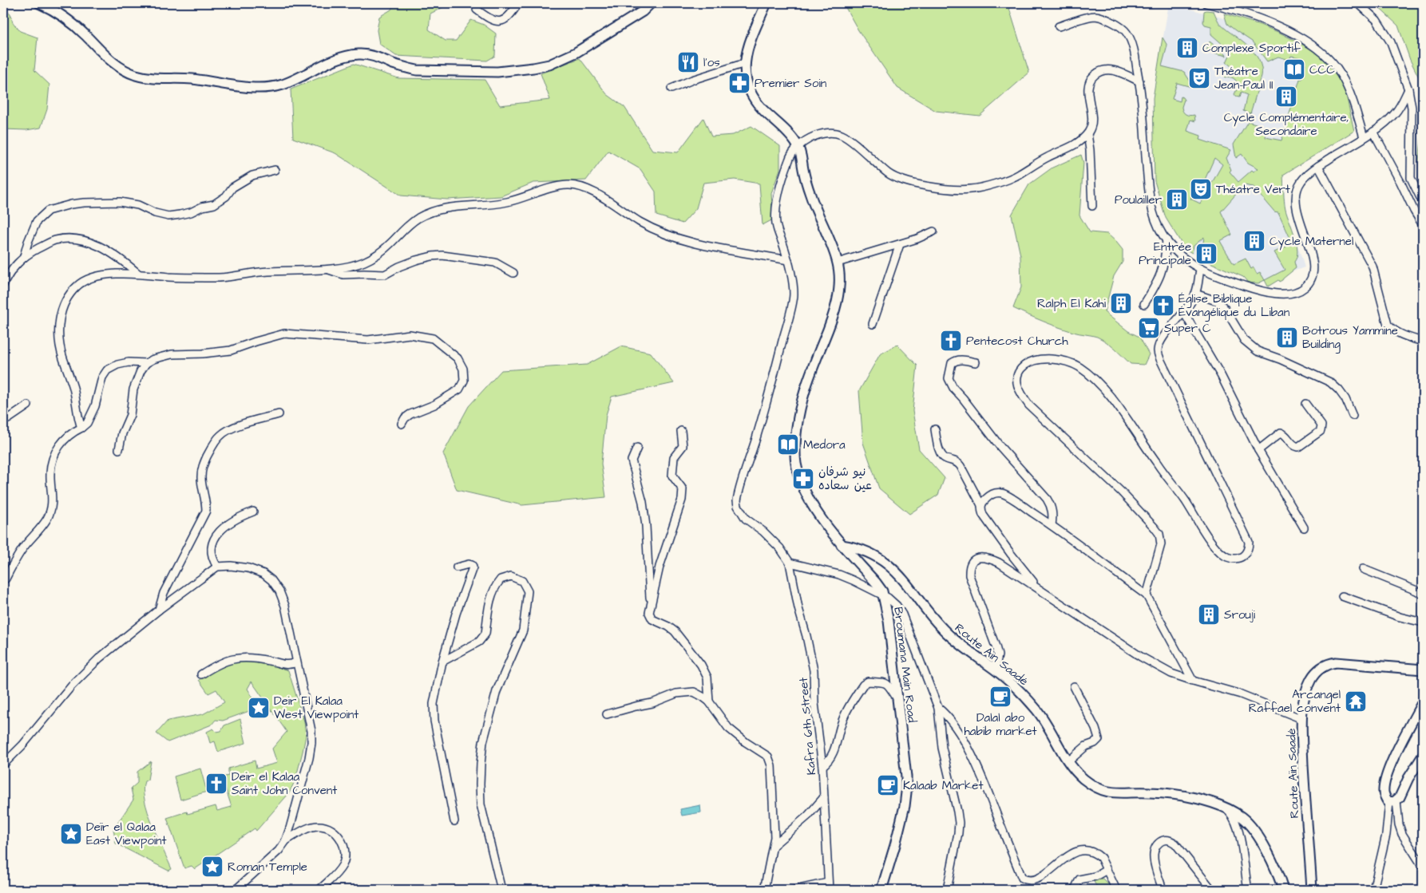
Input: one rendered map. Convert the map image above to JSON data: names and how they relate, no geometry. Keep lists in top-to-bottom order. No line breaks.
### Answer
{"streets":{"main road":["Route Aïn Saadé","Broumana Main Road"],"street":["Kafra 6th Street"]},"crossings":[["Route Aïn Saadé","Broumana Main Road"]],"places":{"building":["Complexe Sportif","Cycle Complémentaire, Secondaire","Poulailler","Cycle Maternel","Entrée Principale","Ralph El Kahi","Botrous Yammine Building","Srouji"],"restaurant":["l'os"],"library":["CCC","Medora"],"theatre":["Théatre Jean-Paul II","Théatre Vert"],"pharmacy":["Premier Soin","نيو شرفان عين سعاده"],"church":["Église Biblique Évangélique du Liban","Pentecost Church","Deir el Kalaa Saint John Convent"],"supermarket":["Super C"],"cafe":["Dalal abo habib market","Kalaab Market"],"temple":["Arcangel Raffael convent"],"place":["Deir El Kalaa West Viewpoint","Deïr el Qalaa East Viewpoint","Roman Temple"]}}
